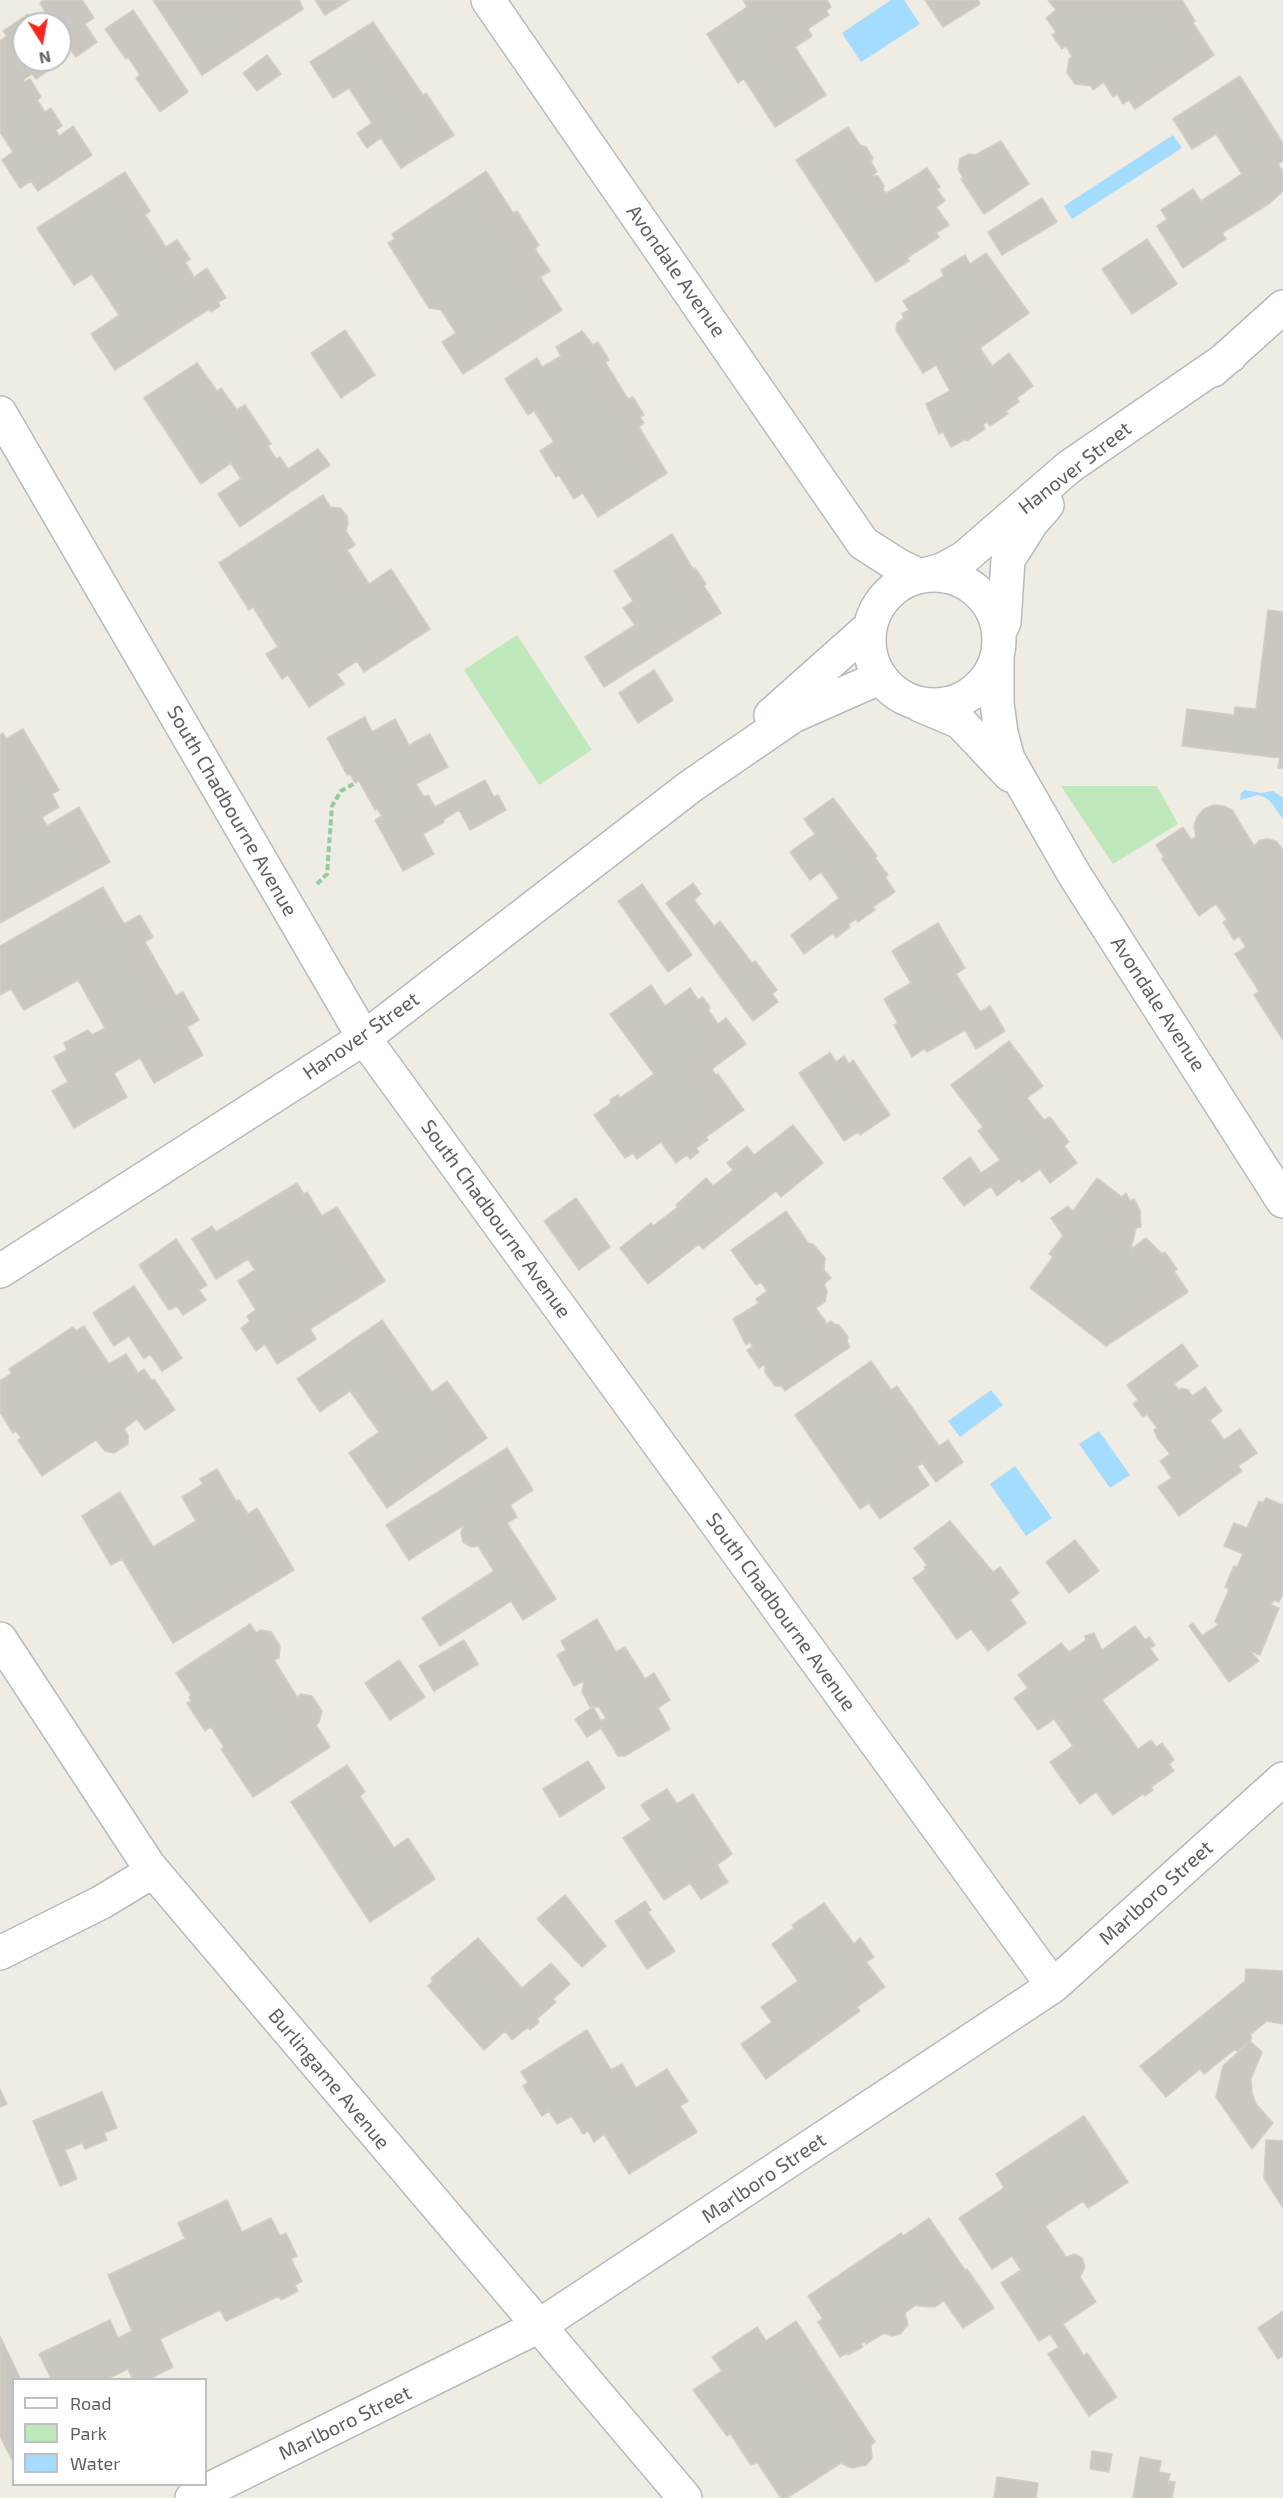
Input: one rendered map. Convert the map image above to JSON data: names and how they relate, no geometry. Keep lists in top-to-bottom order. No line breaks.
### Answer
{"streets":{"street":["Avondale Avenue","Hanover Street","South Chadbourne Avenue","Marlboro Street","Burlingame Avenue"]},"crossings":[["Avondale Avenue","Hanover Street"],["Hanover Street","South Chadbourne Avenue"],["South Chadbourne Avenue","Marlboro Street"],["Marlboro Street","Burlingame Avenue"]],"legend":["Road","Park","Water"],"north":"bottom"}
